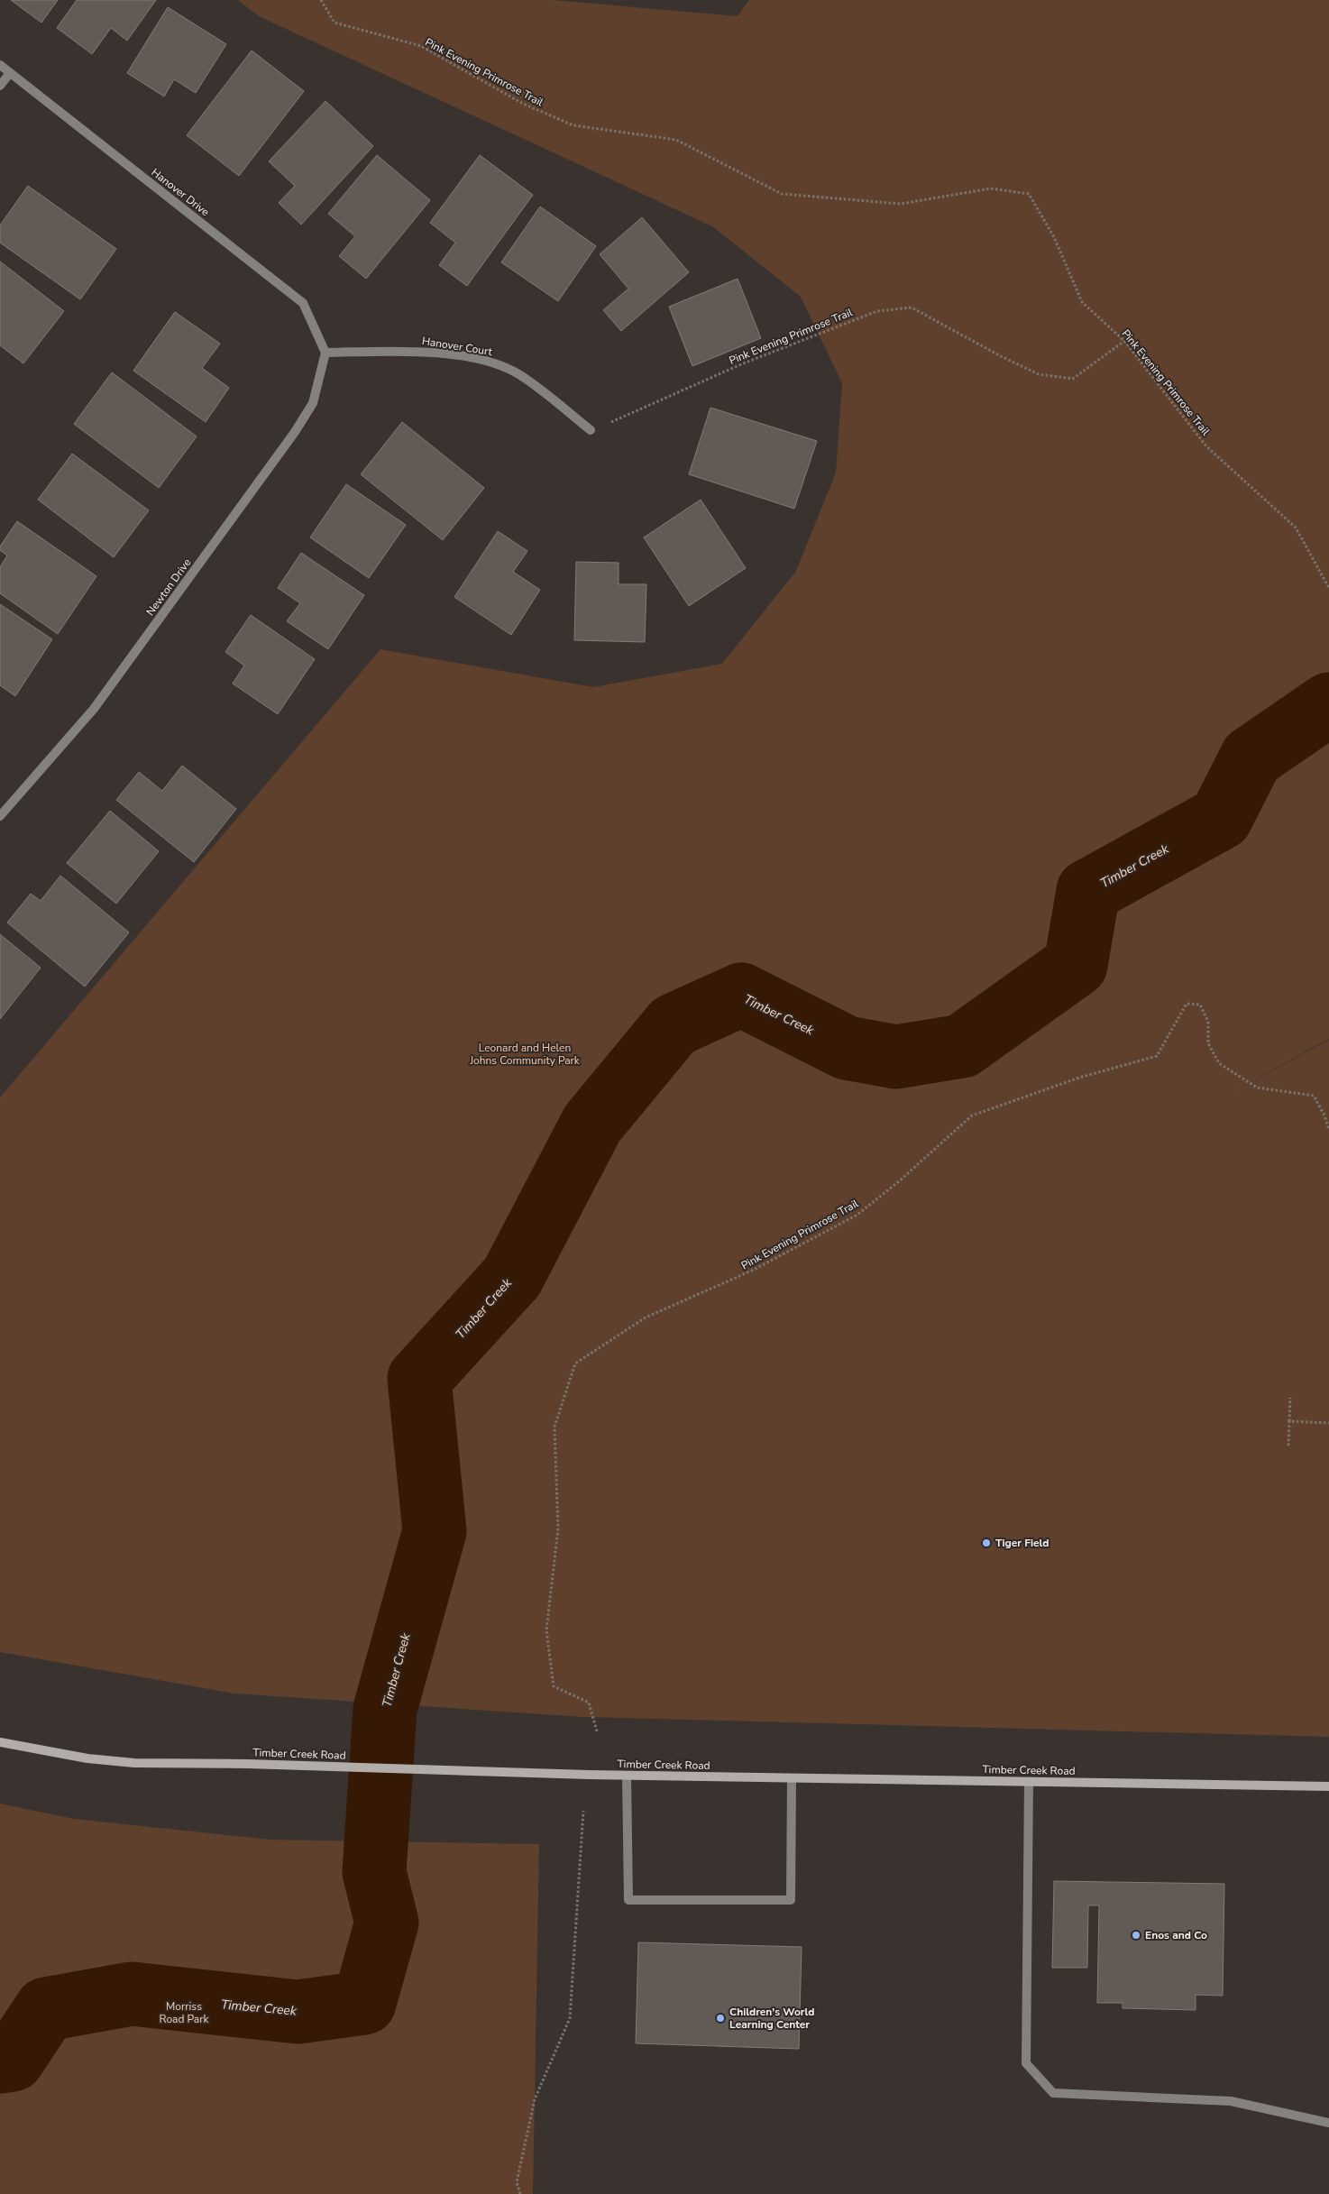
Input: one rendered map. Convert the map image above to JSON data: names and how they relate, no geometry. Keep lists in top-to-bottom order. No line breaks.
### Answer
{"streets":{"street":["Hanover Drive","Hanover Court","Newton Drive","Timber Creek Road"],"path":["Pink Evening Primrose Trail"]},"crossings":[["Pink Evening Primrose Trail","Hanover Court"],["Hanover Drive","Hanover Court"],["Hanover Drive","Newton Drive"],["Hanover Court","Newton Drive"]],"water":["Timber Creek"],"parks":["Leonard and Helen Johns Community Park","Morriss Road Park"],"places":["Tiger Field","Enos and Co","Children's World Learning Center"]}
